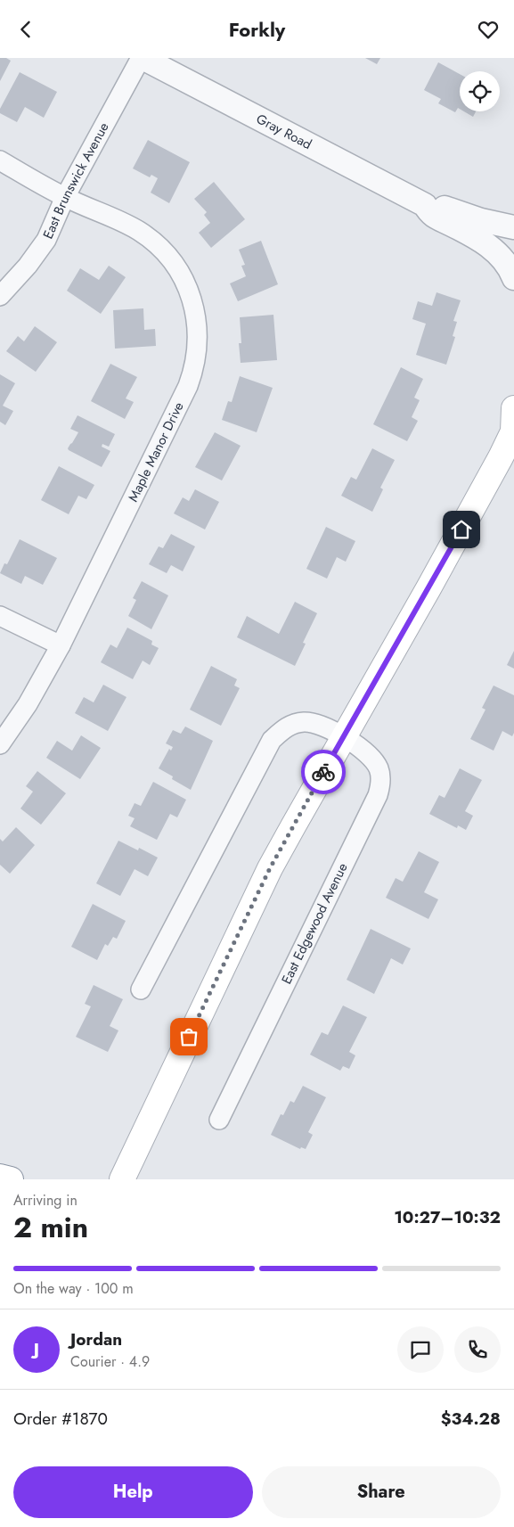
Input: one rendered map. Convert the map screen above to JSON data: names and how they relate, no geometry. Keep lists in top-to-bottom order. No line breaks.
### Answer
{"streets":{"street":["Gray Road","East Brunswick Avenue","Maple Manor Drive","East Edgewood Avenue"]},"crossings":[["Gray Road","East Brunswick Avenue"],["East Brunswick Avenue","Maple Manor Drive"]],"page":{"header":"Forkly","heading":["2 min","Arriving in","10:27–10:32"],"panel":["Jordan","Courier · 4.9","Order #1870","$34.28"],"bar":"On the way · 100 m","round":"J","buttons":["Help","Share"]}}
